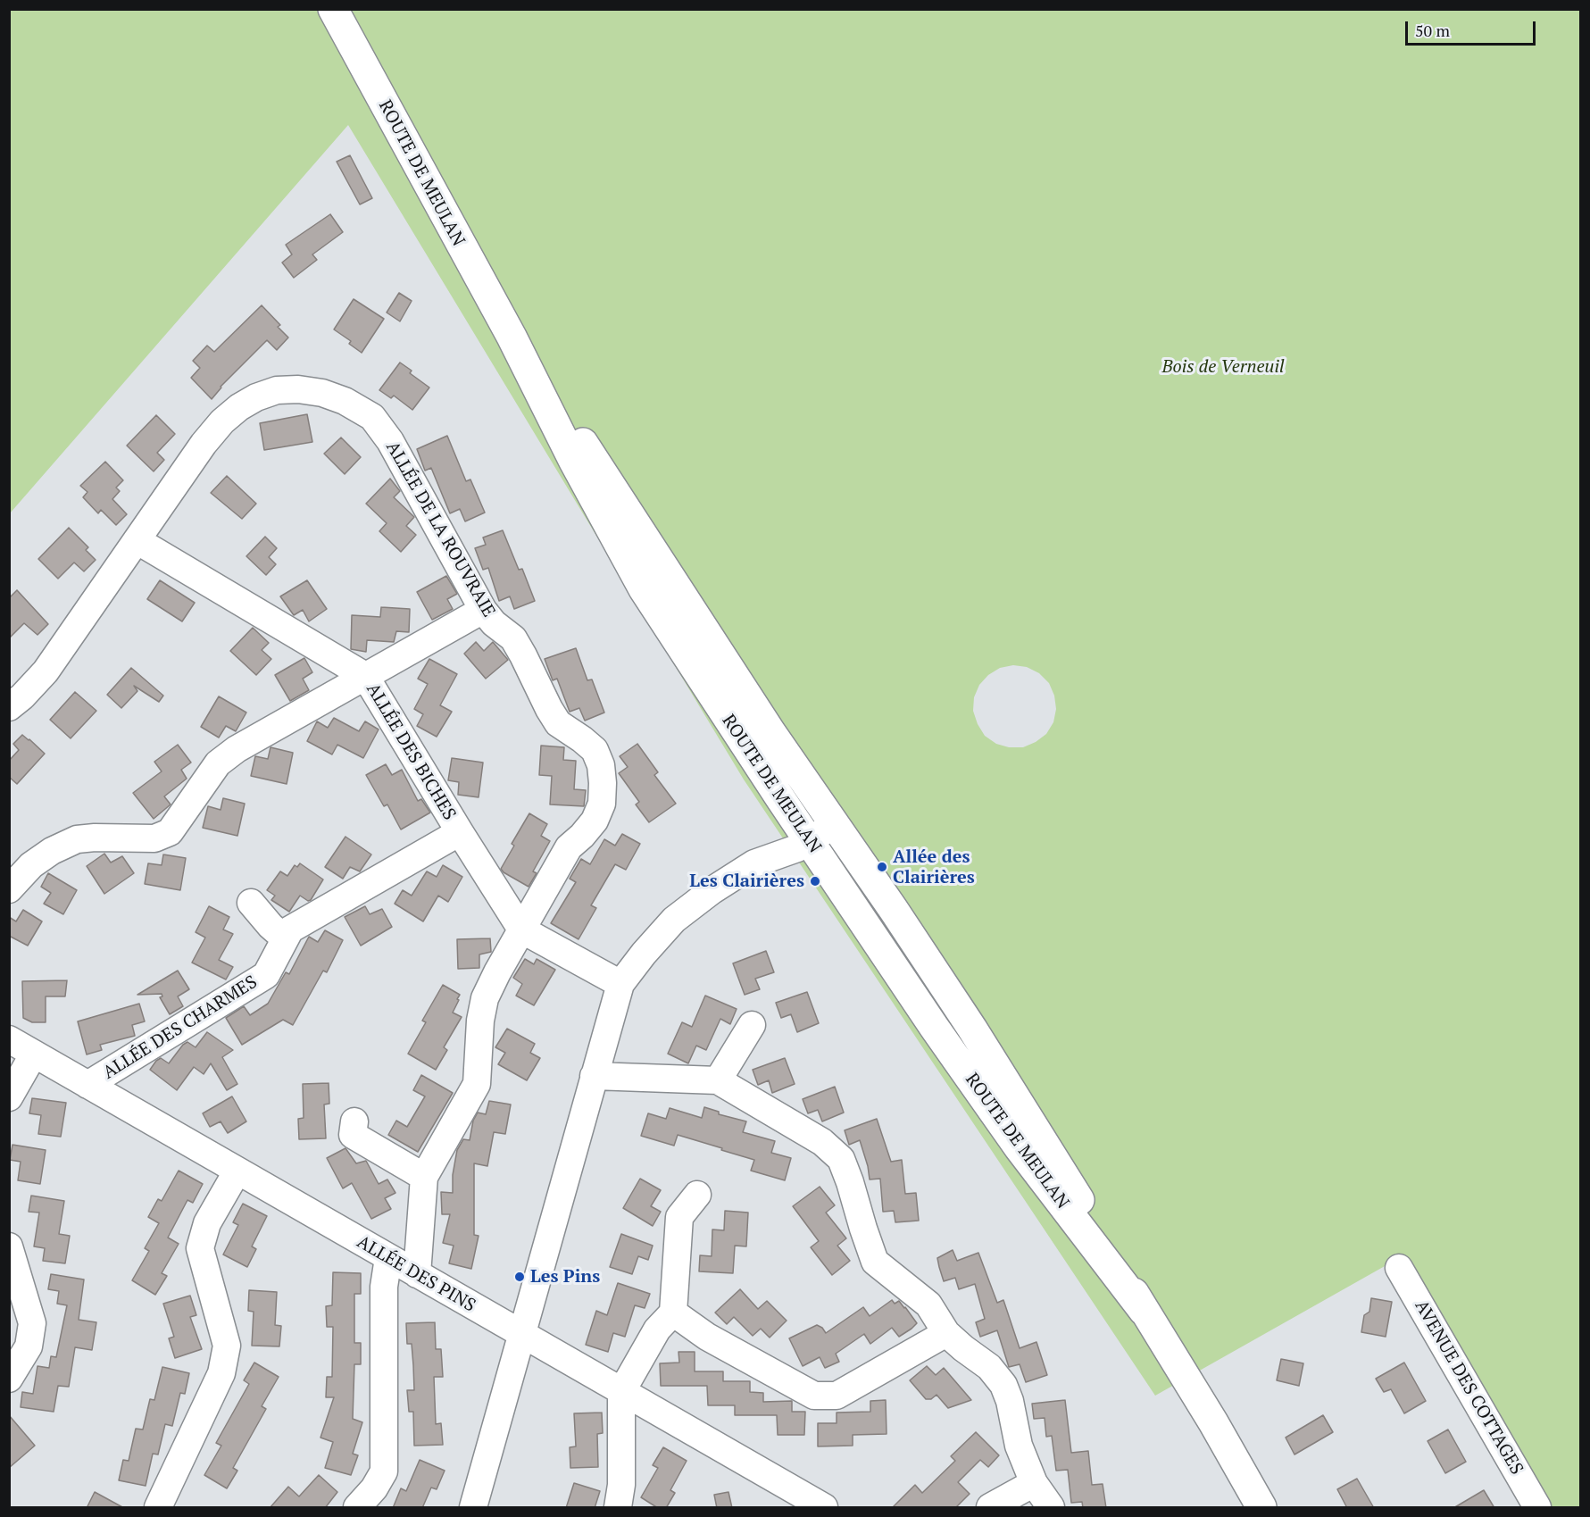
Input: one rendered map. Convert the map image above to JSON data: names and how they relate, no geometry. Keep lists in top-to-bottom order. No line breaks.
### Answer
{"streets":{"main road":["ROUTE DE MEULAN"],"street":["ALLÉE DE LA ROUVRAIE","ALLÉE DES BICHES","ALLÉE DES CHARMES","ALLÉE DES PINS","AVENUE DES COTTAGES"]},"crossings":[["ALLÉE DE LA ROUVRAIE","ALLÉE DES BICHES"],["ALLÉE DE LA ROUVRAIE","ALLÉE DES PINS"],["ALLÉE DES BICHES","ALLÉE DES CHARMES"],["ALLÉE DES CHARMES","ALLÉE DES PINS"]],"parks":["Bois de Verneuil"],"places":["Allée des Clairières","Les Clairières","Les Pins"],"scale_bar":"50 m"}
